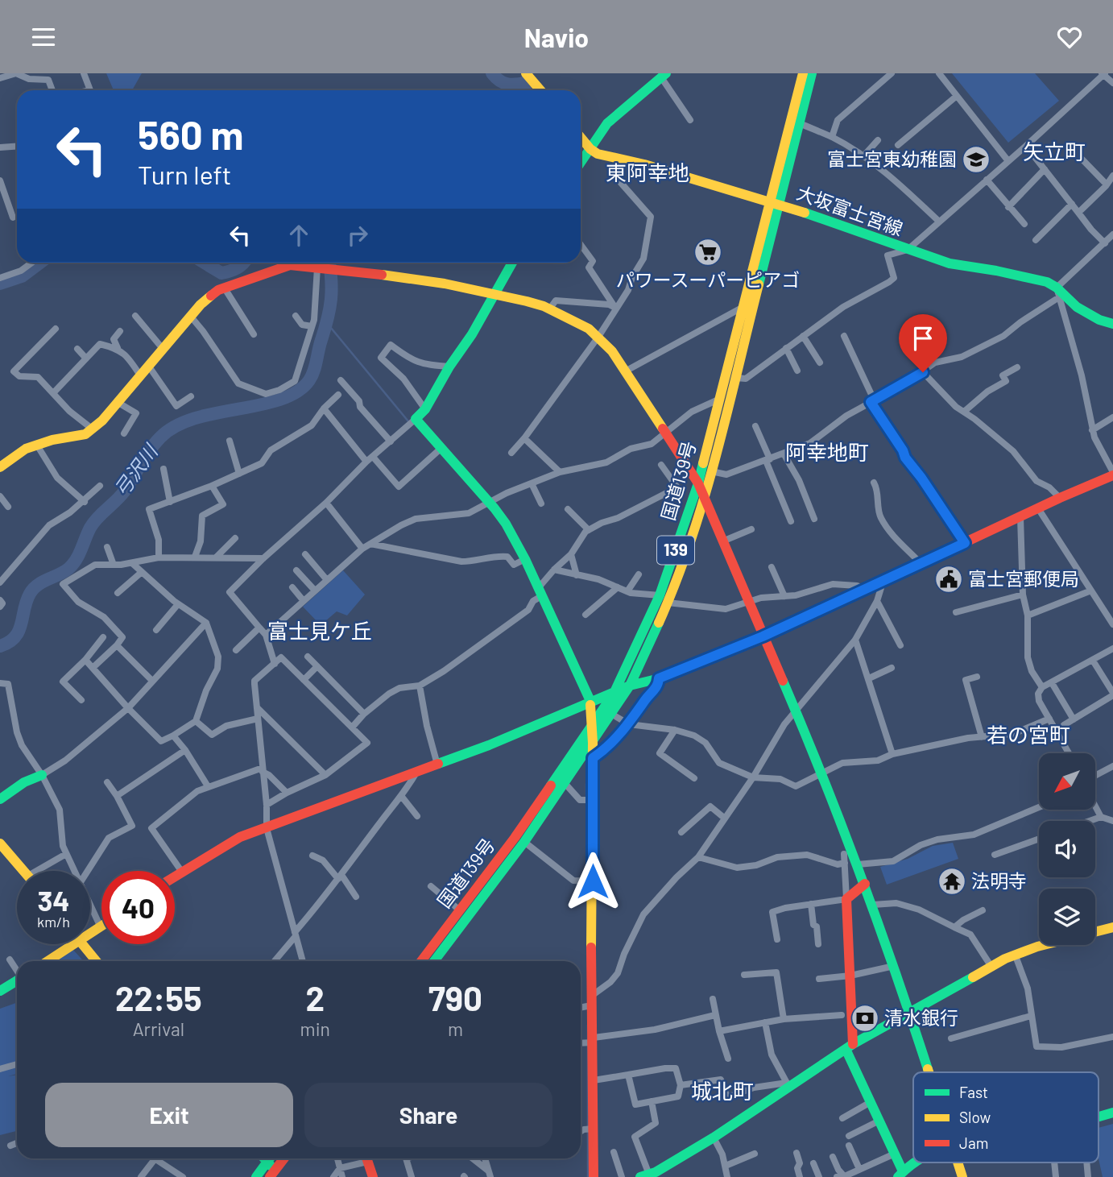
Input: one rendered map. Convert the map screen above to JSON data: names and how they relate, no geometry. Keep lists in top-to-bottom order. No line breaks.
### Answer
{"streets":{"main road":["大坂富士宮線","国道139号","139"]},"crossings":[["大坂富士宮線","国道139号"]],"districts":["矢立町","東阿幸地","阿幸地町","富士見ケ丘","若の宮町","城北町"],"water":["弓沢川"],"places":{"school or university":["富士宮東幼稚園"],"supermarket":["パワースーパーピアゴ"],"public building":["富士宮郵便局"],"temple":["法明寺"],"bank":["清水銀行"]},"legend":["Fast","Slow","Jam"],"north":"bottom left","page":{"header":"Navio","turn":["560 m","Turn left"],"speed":"34 km/h","limit":"40","eta":["22:55","Arrival","2","min","790","m"],"buttons":["Exit","Share"]}}
